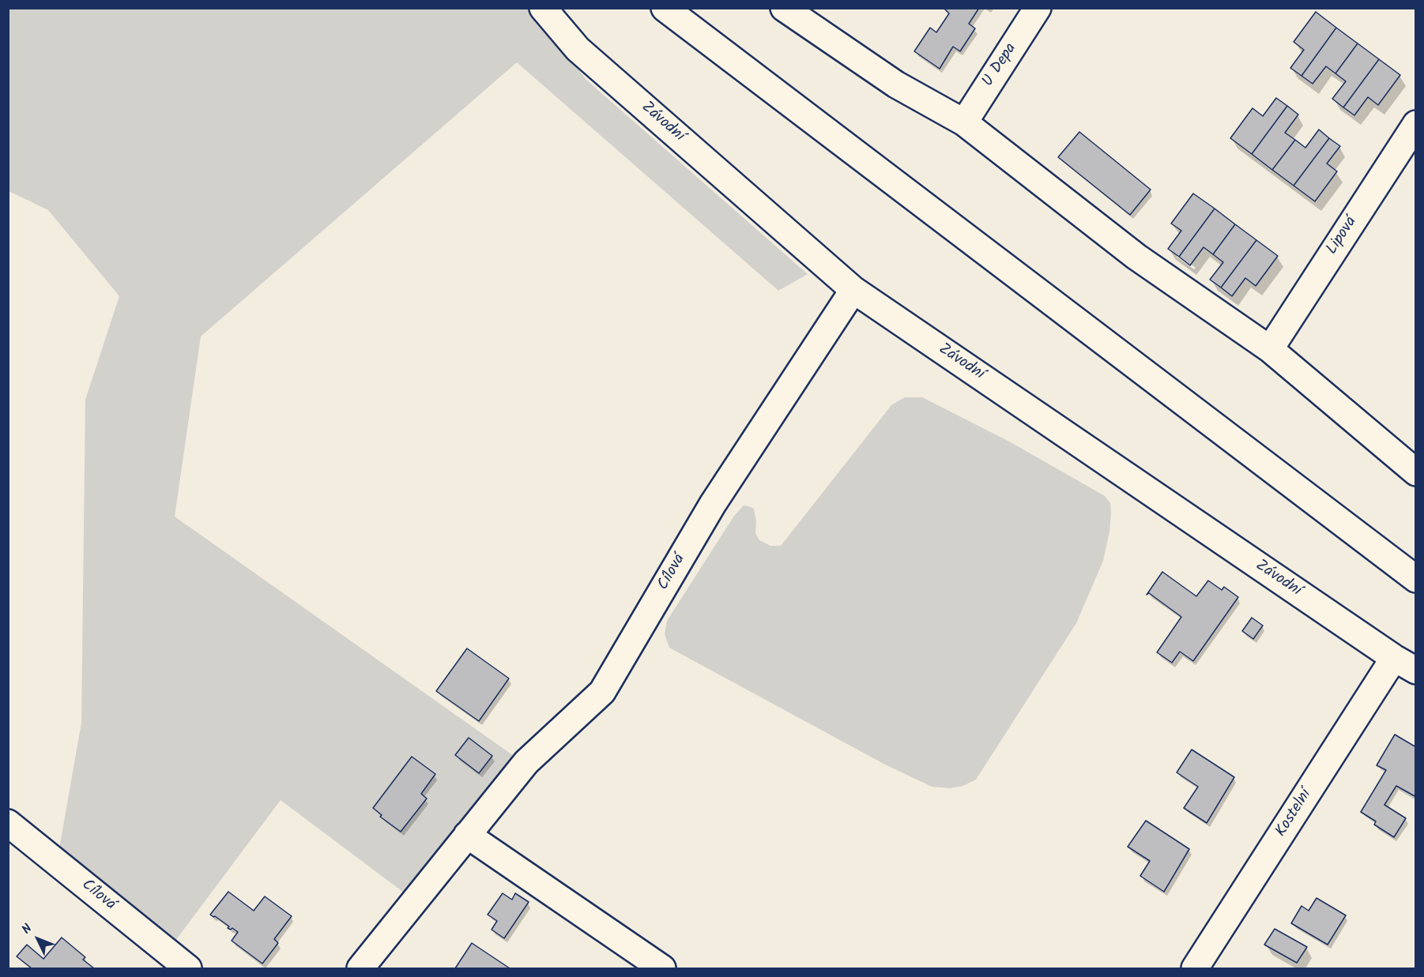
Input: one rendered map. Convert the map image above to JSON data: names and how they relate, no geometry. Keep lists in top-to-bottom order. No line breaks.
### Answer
{"streets":{"street":["U Depa","Závodní","Lipová","Cílová","Kostelní"]},"crossings":[["Závodní","Cílová"],["Závodní","Kostelní"]],"north":"top left"}
